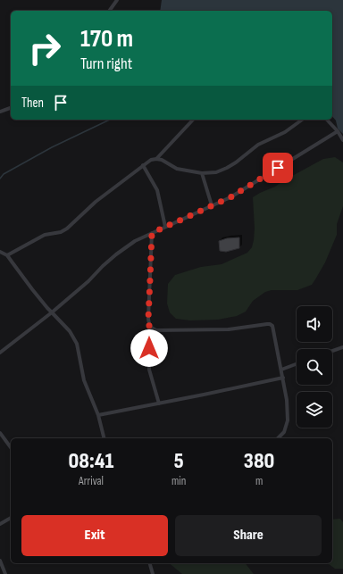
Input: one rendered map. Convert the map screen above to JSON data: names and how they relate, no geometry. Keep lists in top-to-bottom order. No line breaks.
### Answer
{"page":{"turn":["170 m","Turn right"],"then":"Then","eta":["08:41","Arrival","5","min","380","m"],"buttons":["Exit","Share"]}}
